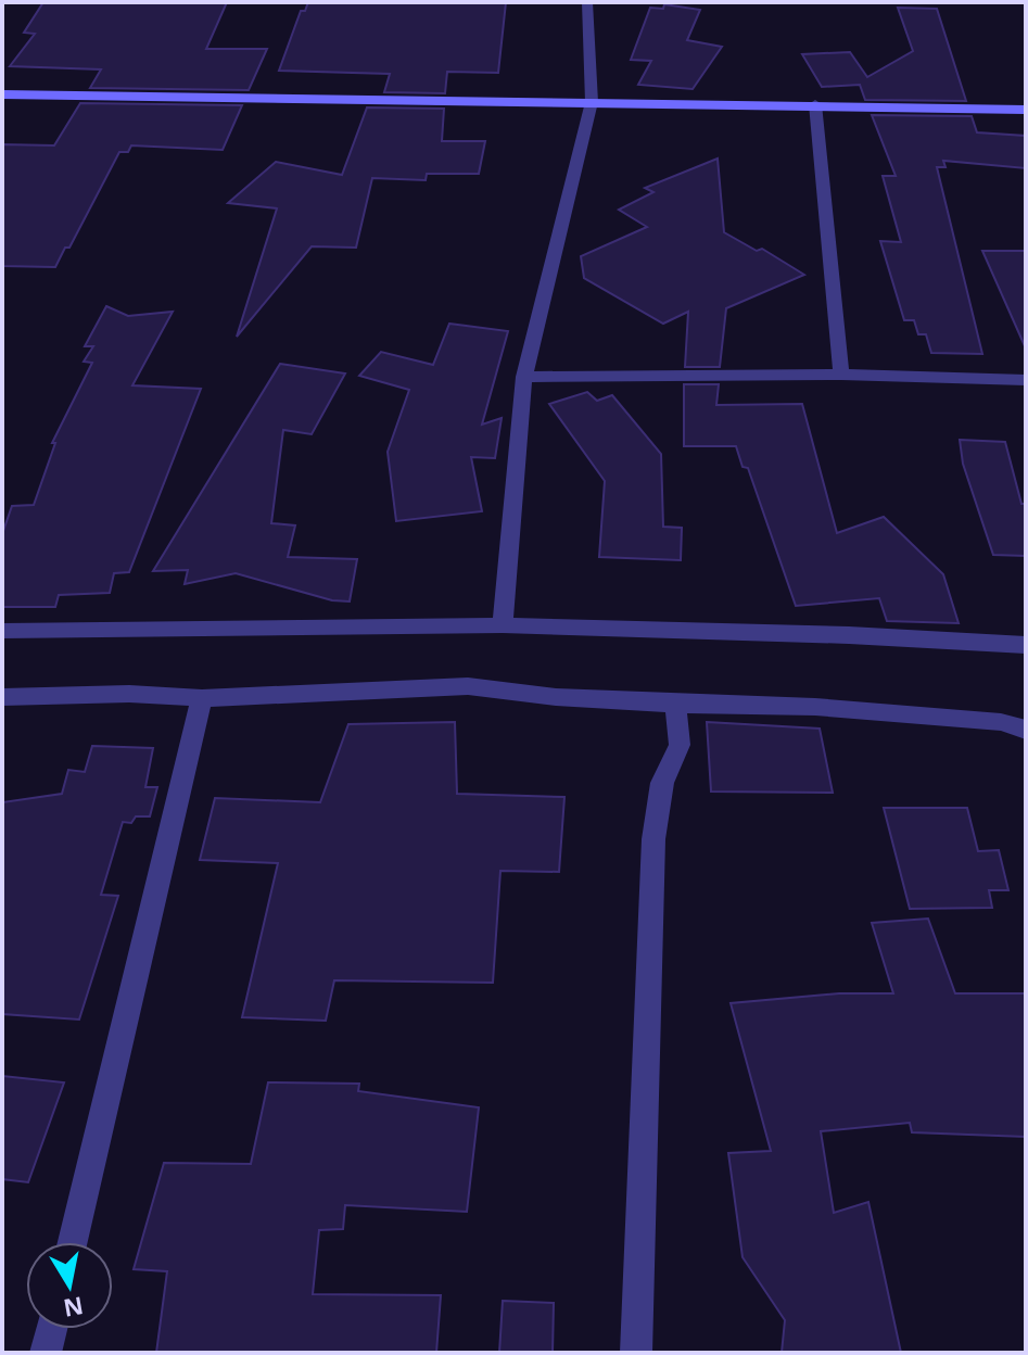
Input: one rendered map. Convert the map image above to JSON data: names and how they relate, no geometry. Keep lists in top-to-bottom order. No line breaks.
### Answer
{"north":"bottom"}
